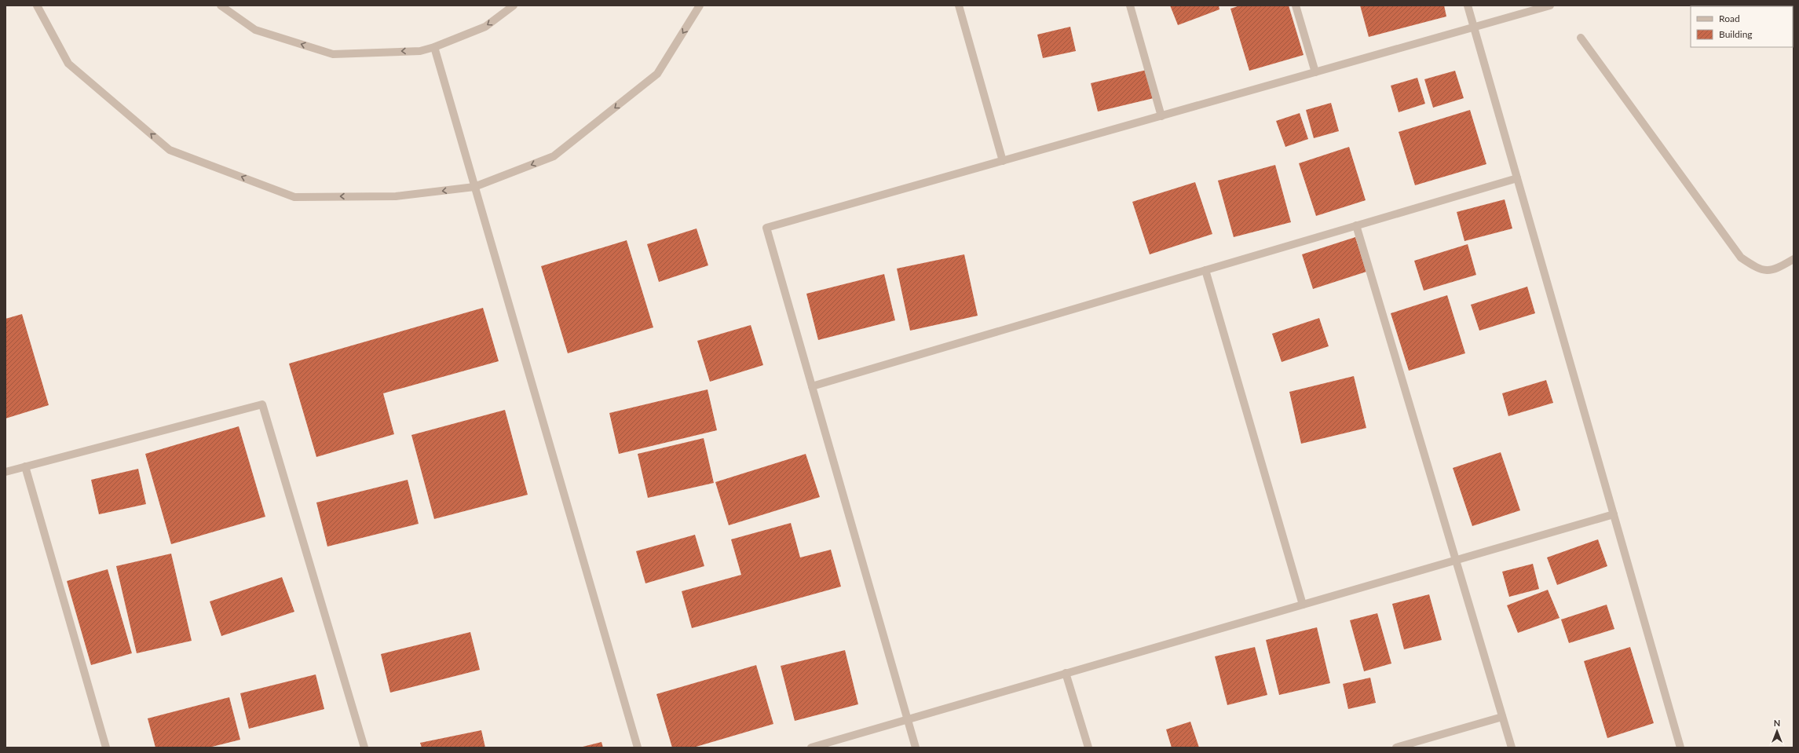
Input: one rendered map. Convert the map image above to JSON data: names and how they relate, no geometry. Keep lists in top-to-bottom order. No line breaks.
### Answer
{"legend":["Road","Building"],"north":"top"}
